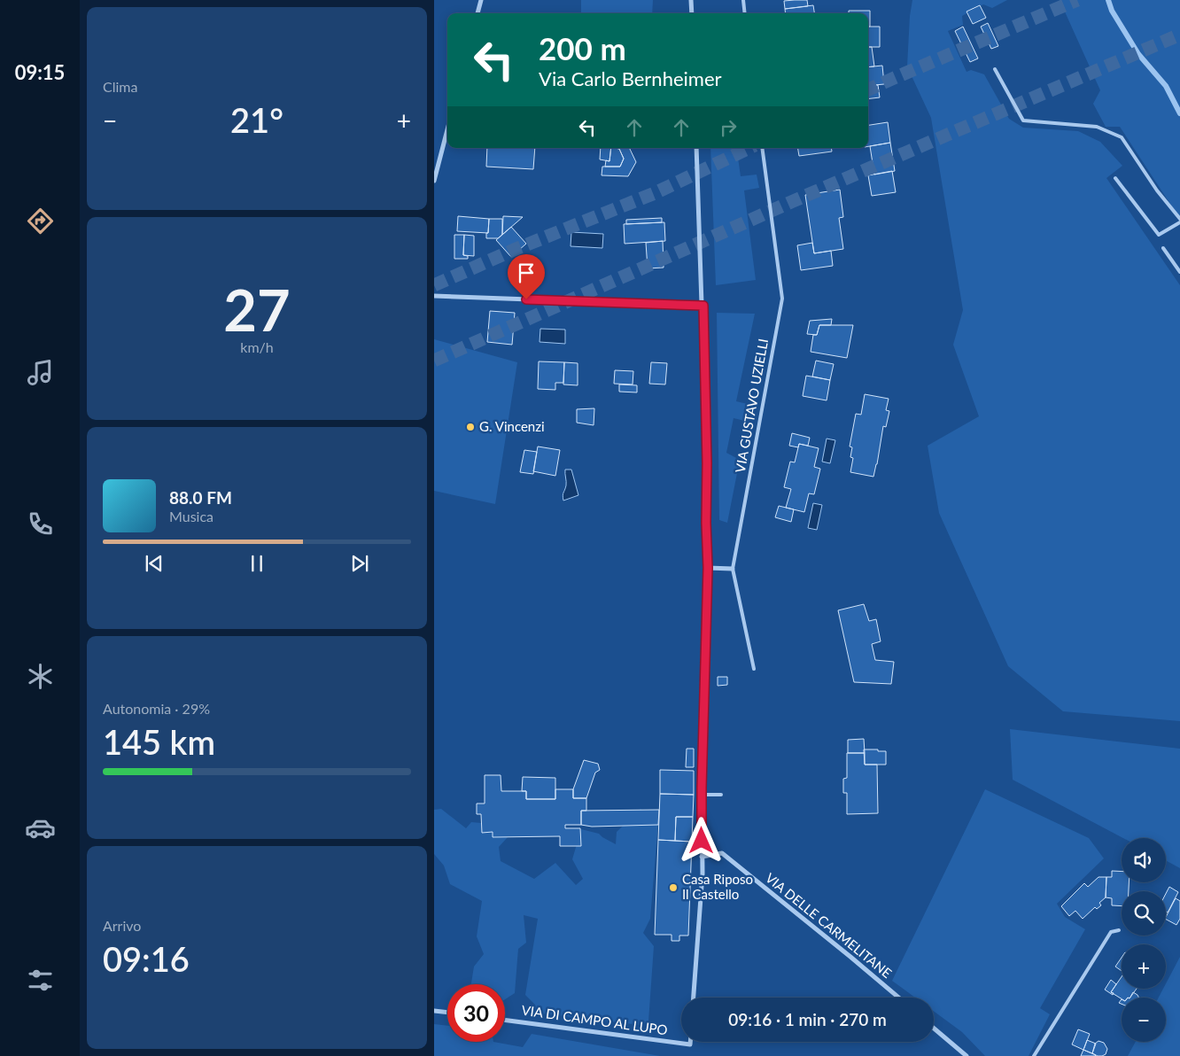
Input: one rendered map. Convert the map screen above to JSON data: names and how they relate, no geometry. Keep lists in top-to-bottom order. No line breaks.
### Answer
{"streets":{"street":["VIA DELLE CARMELITANE","VIA DI CAMPO AL LUPO"],"lane":["VIA GUSTAVO UZIELLI"]},"places":["G. Vincenzi","Casa Riposo Il Castello"],"page":{"tabs":"09:15","tile":["Clima",["27","km/h"],["Autonomia · 29%","145 km"],["Arrivo","09:16"]],"turn":["200 m","Via Carlo Bernheimer"],"heat":["−","21°","+"],"song":["88.0 FM","Musica"],"map_buttons":["+","−"],"limit":"30","trip":"09:16 · 1 min · 270 m"}}
